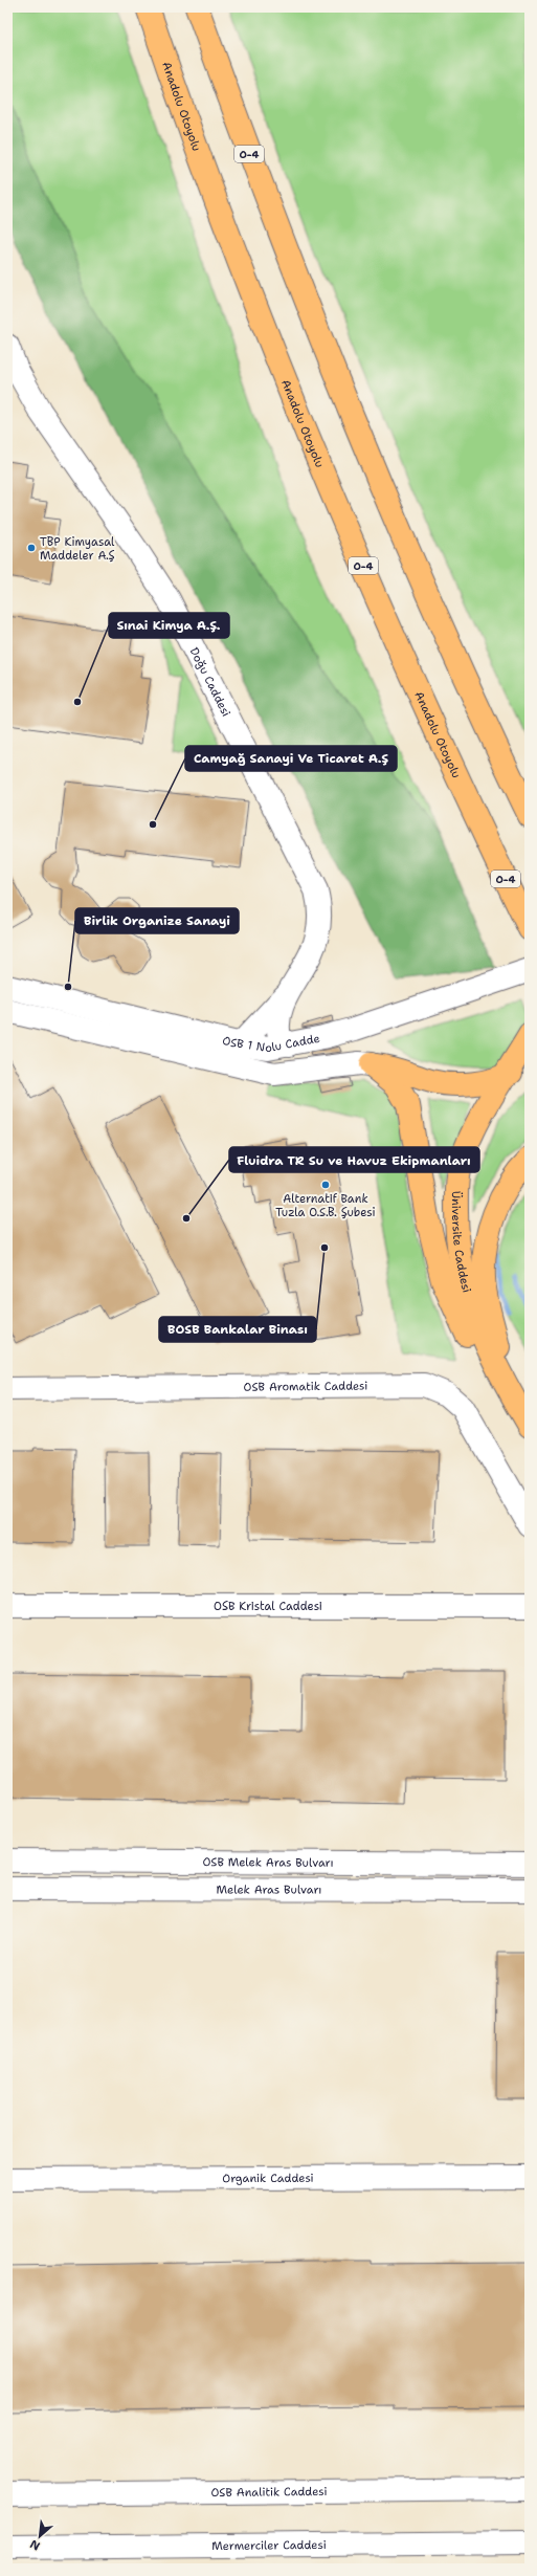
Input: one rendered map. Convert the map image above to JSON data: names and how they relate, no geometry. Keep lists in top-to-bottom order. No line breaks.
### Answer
{"streets":{"main road":["Anadolu Otoyolu","O-4","OSB 1 Nolu Cadde","Üniversite Caddesi"],"street":["Doğu Caddesi","OSB Aromatik Caddesi","OSB Kristal Caddesi","OSB Melek Aras Bulvarı","Melek Aras Bulvarı","Organik Caddesi","OSB Analitik Caddesi","Mermerciler Caddesi"]},"crossings":[["Doğu Caddesi","OSB 1 Nolu Cadde"],["OSB 1 Nolu Cadde","Üniversite Caddesi"]],"places":["TBP Kimyasal Maddeler A.Ş","Sınai Kimya A.Ş.","Camyağ Sanayi Ve Ticaret A.Ş","Birlik Organize Sanayi","Alternatif Bank Tuzla O.S.B. Şubesi","Fluidra TR Su ve Havuz Ekipmanları","BOSB Bankalar Binası"],"north":"bottom left"}
